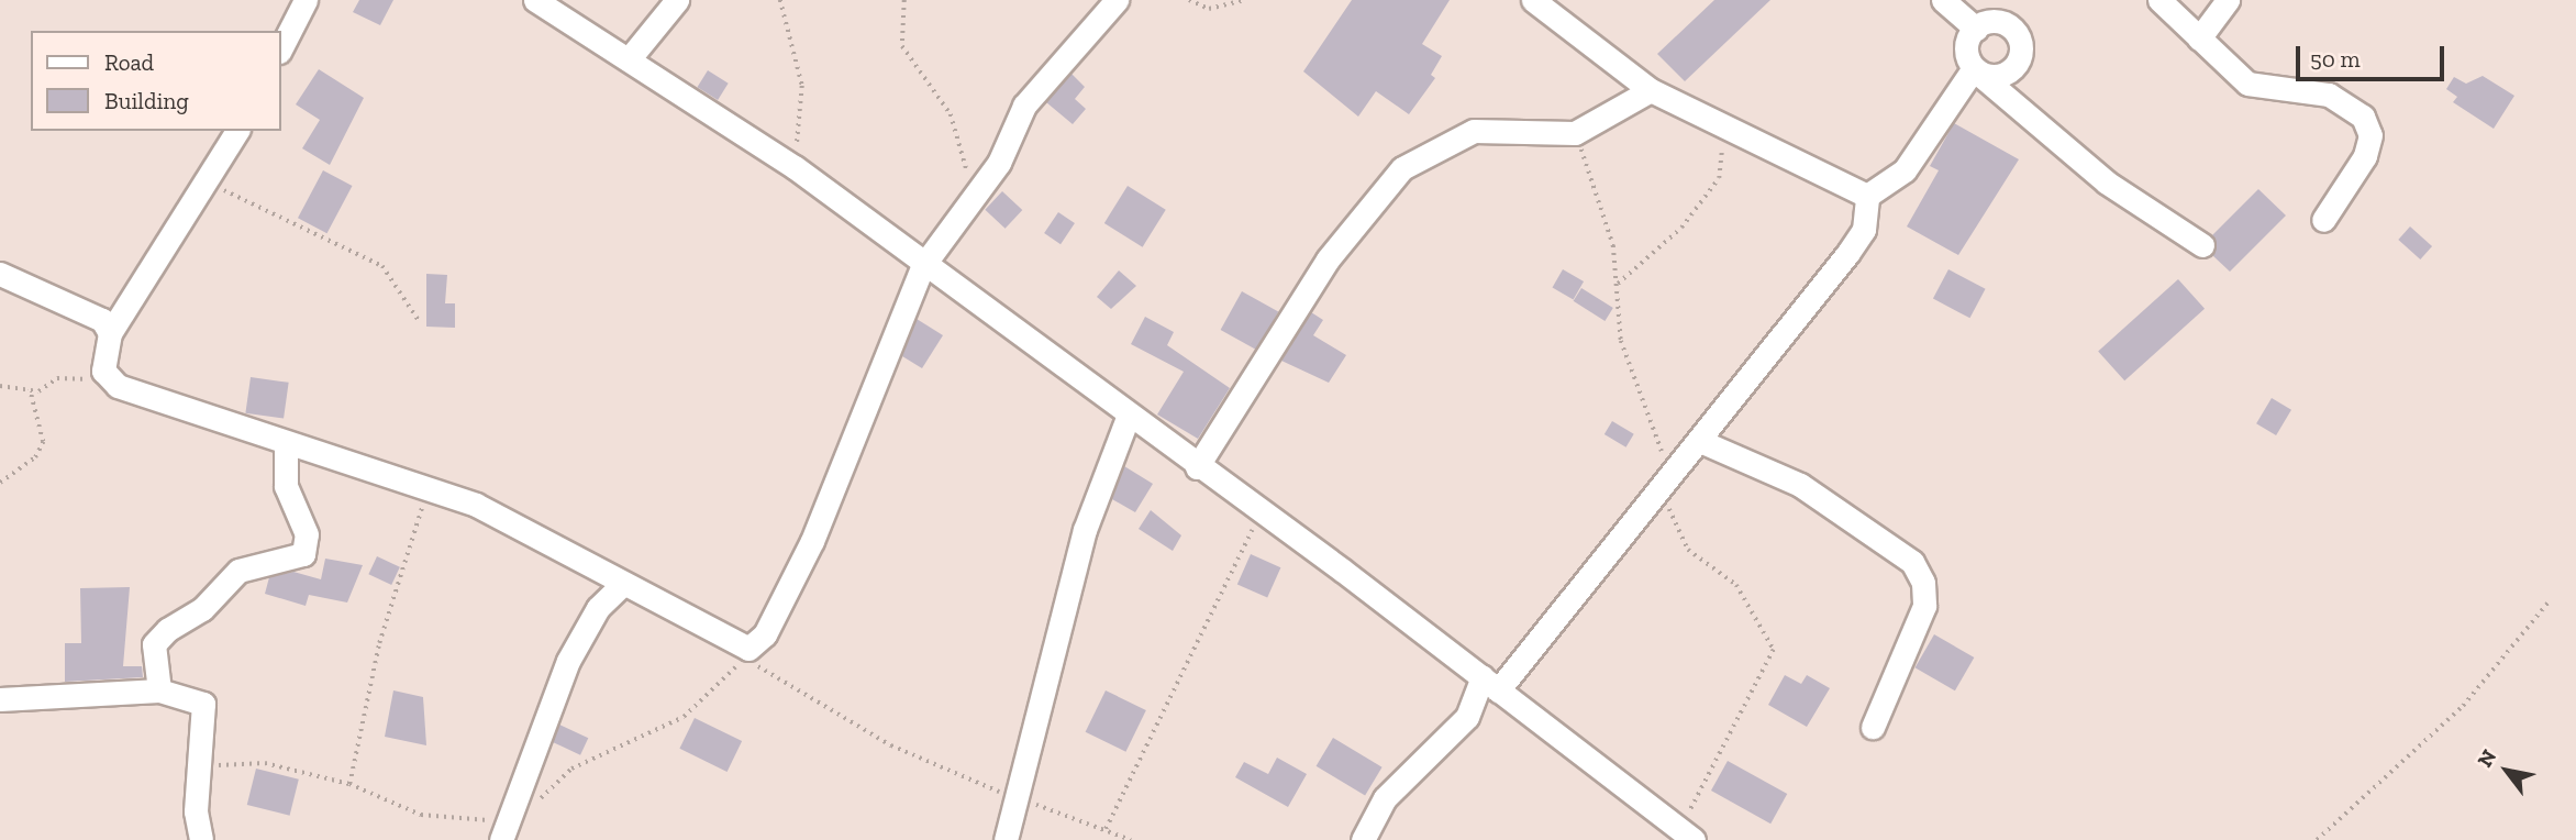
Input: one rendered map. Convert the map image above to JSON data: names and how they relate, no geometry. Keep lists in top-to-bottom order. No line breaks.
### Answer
{"legend":["Road","Building"],"scale_bar":"50 m","north":"top left"}
